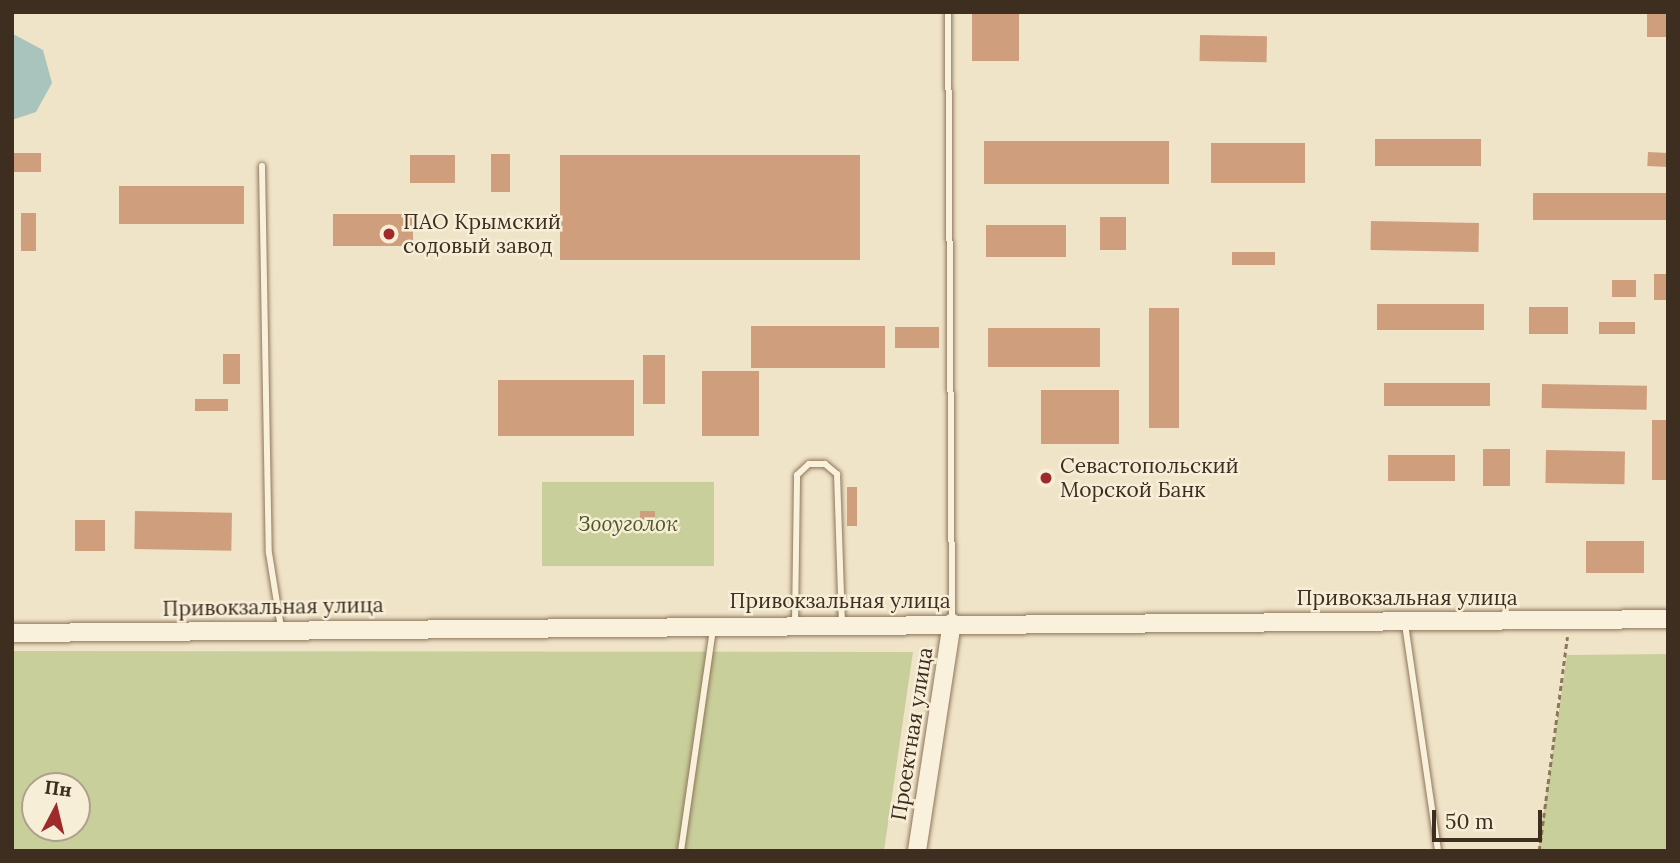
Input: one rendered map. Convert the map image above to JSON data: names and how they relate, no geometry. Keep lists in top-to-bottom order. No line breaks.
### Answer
{"streets":{"main road":["Привокзальная улица","Проектная улица"]},"crossings":[["Привокзальная улица","Проектная улица"]],"parks":["Зооуголок"],"places":["ПАО Крымский содовый завод","Севастопольский Морской Банк"],"scale_bar":"50 m","north":"top"}
